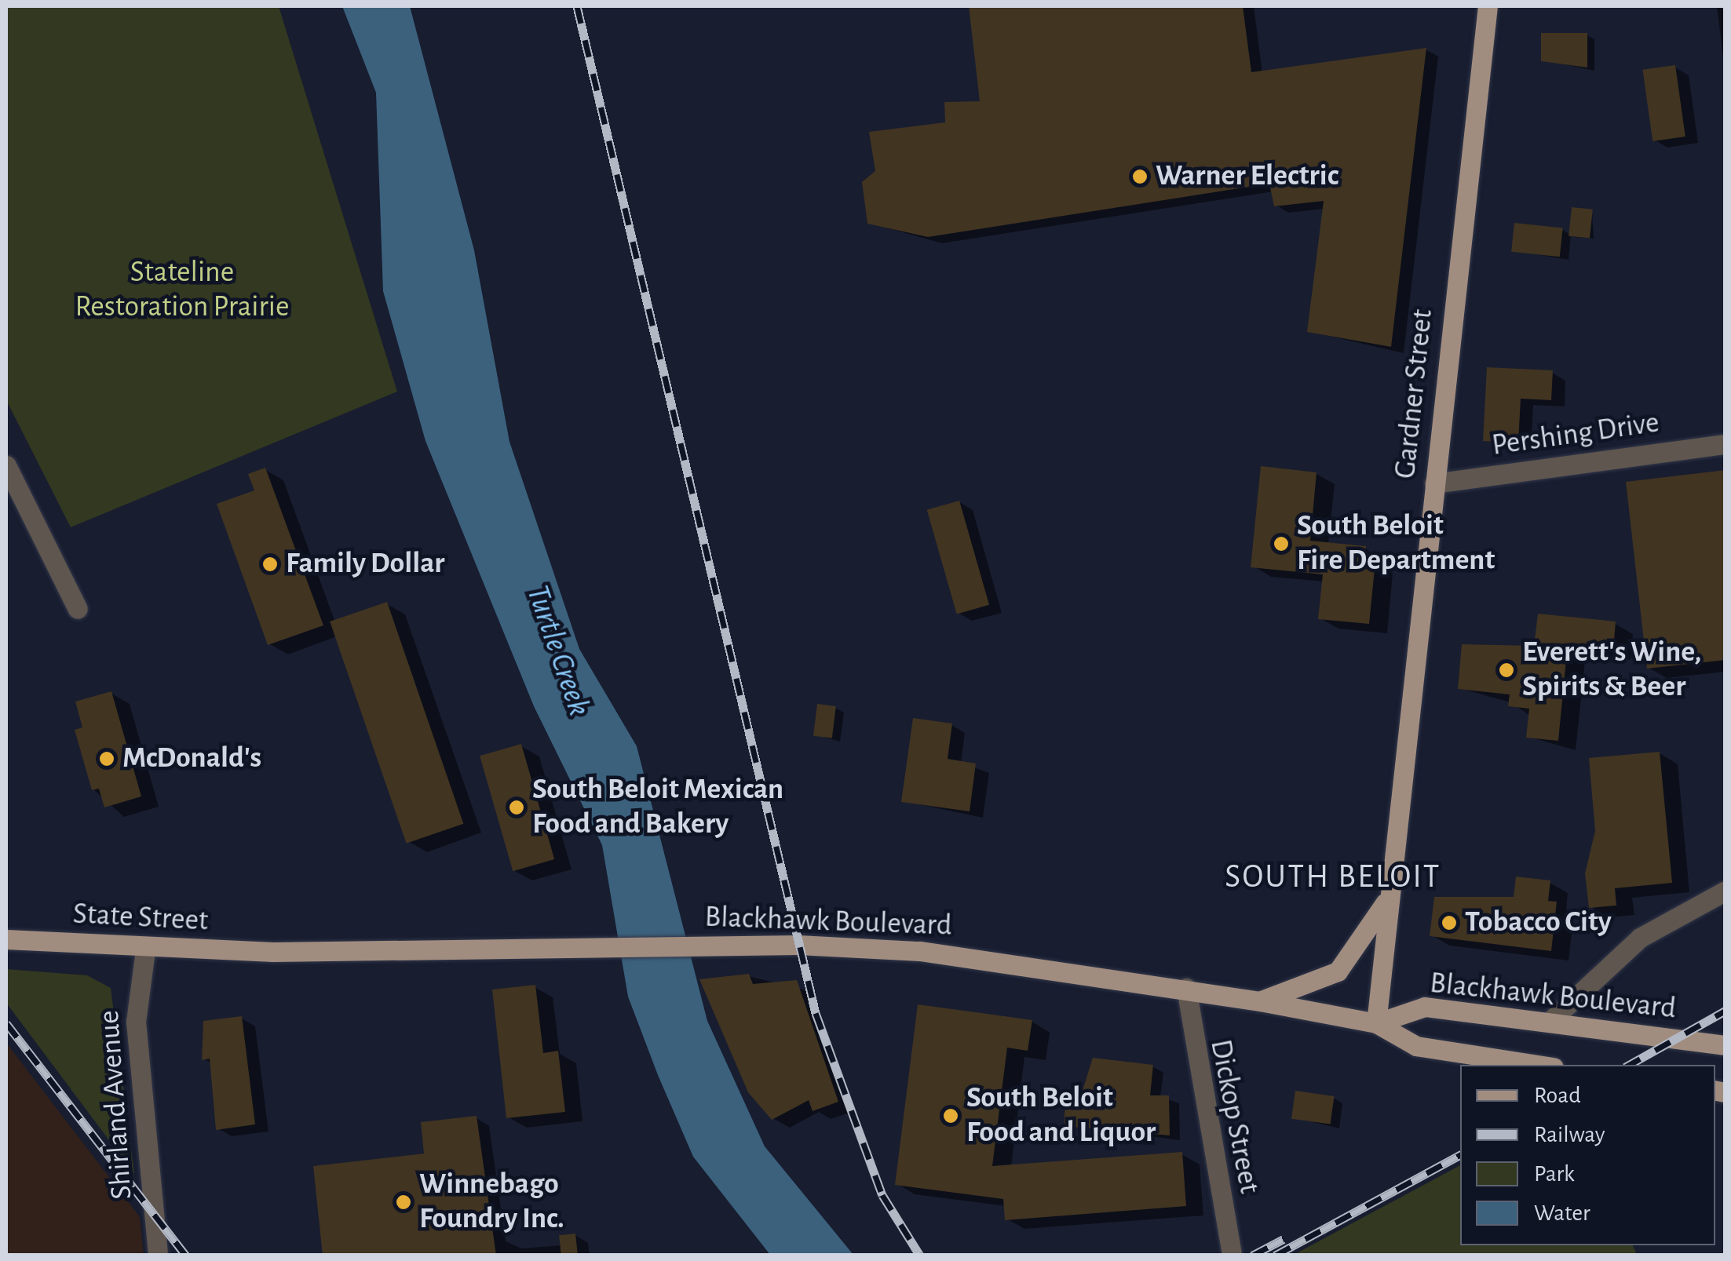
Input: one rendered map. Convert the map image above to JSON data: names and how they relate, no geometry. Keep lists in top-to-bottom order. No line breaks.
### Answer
{"streets":{"main road":["Gardner Street","State Street","Blackhawk Boulevard"],"street":["Pershing Drive","Shirland Avenue","Dickop Street"]},"crossings":[["Gardner Street","Pershing Drive"],["Gardner Street","Blackhawk Boulevard"],["State Street","Blackhawk Boulevard"],["State Street","Shirland Avenue"],["Blackhawk Boulevard","Dickop Street"]],"districts":["SOUTH BELOIT"],"water":["Turtle Creek"],"parks":["Stateline Restoration Prairie"],"places":["Warner Electric","South Beloit Fire Department","Family Dollar","Everett's Wine, Spirits & Beer","McDonald's","South Beloit Mexican Food and Bakery","Tobacco City","South Beloit Food and Liquor","Winnebago Foundry Inc."],"legend":["Road","Railway","Park","Water"]}
